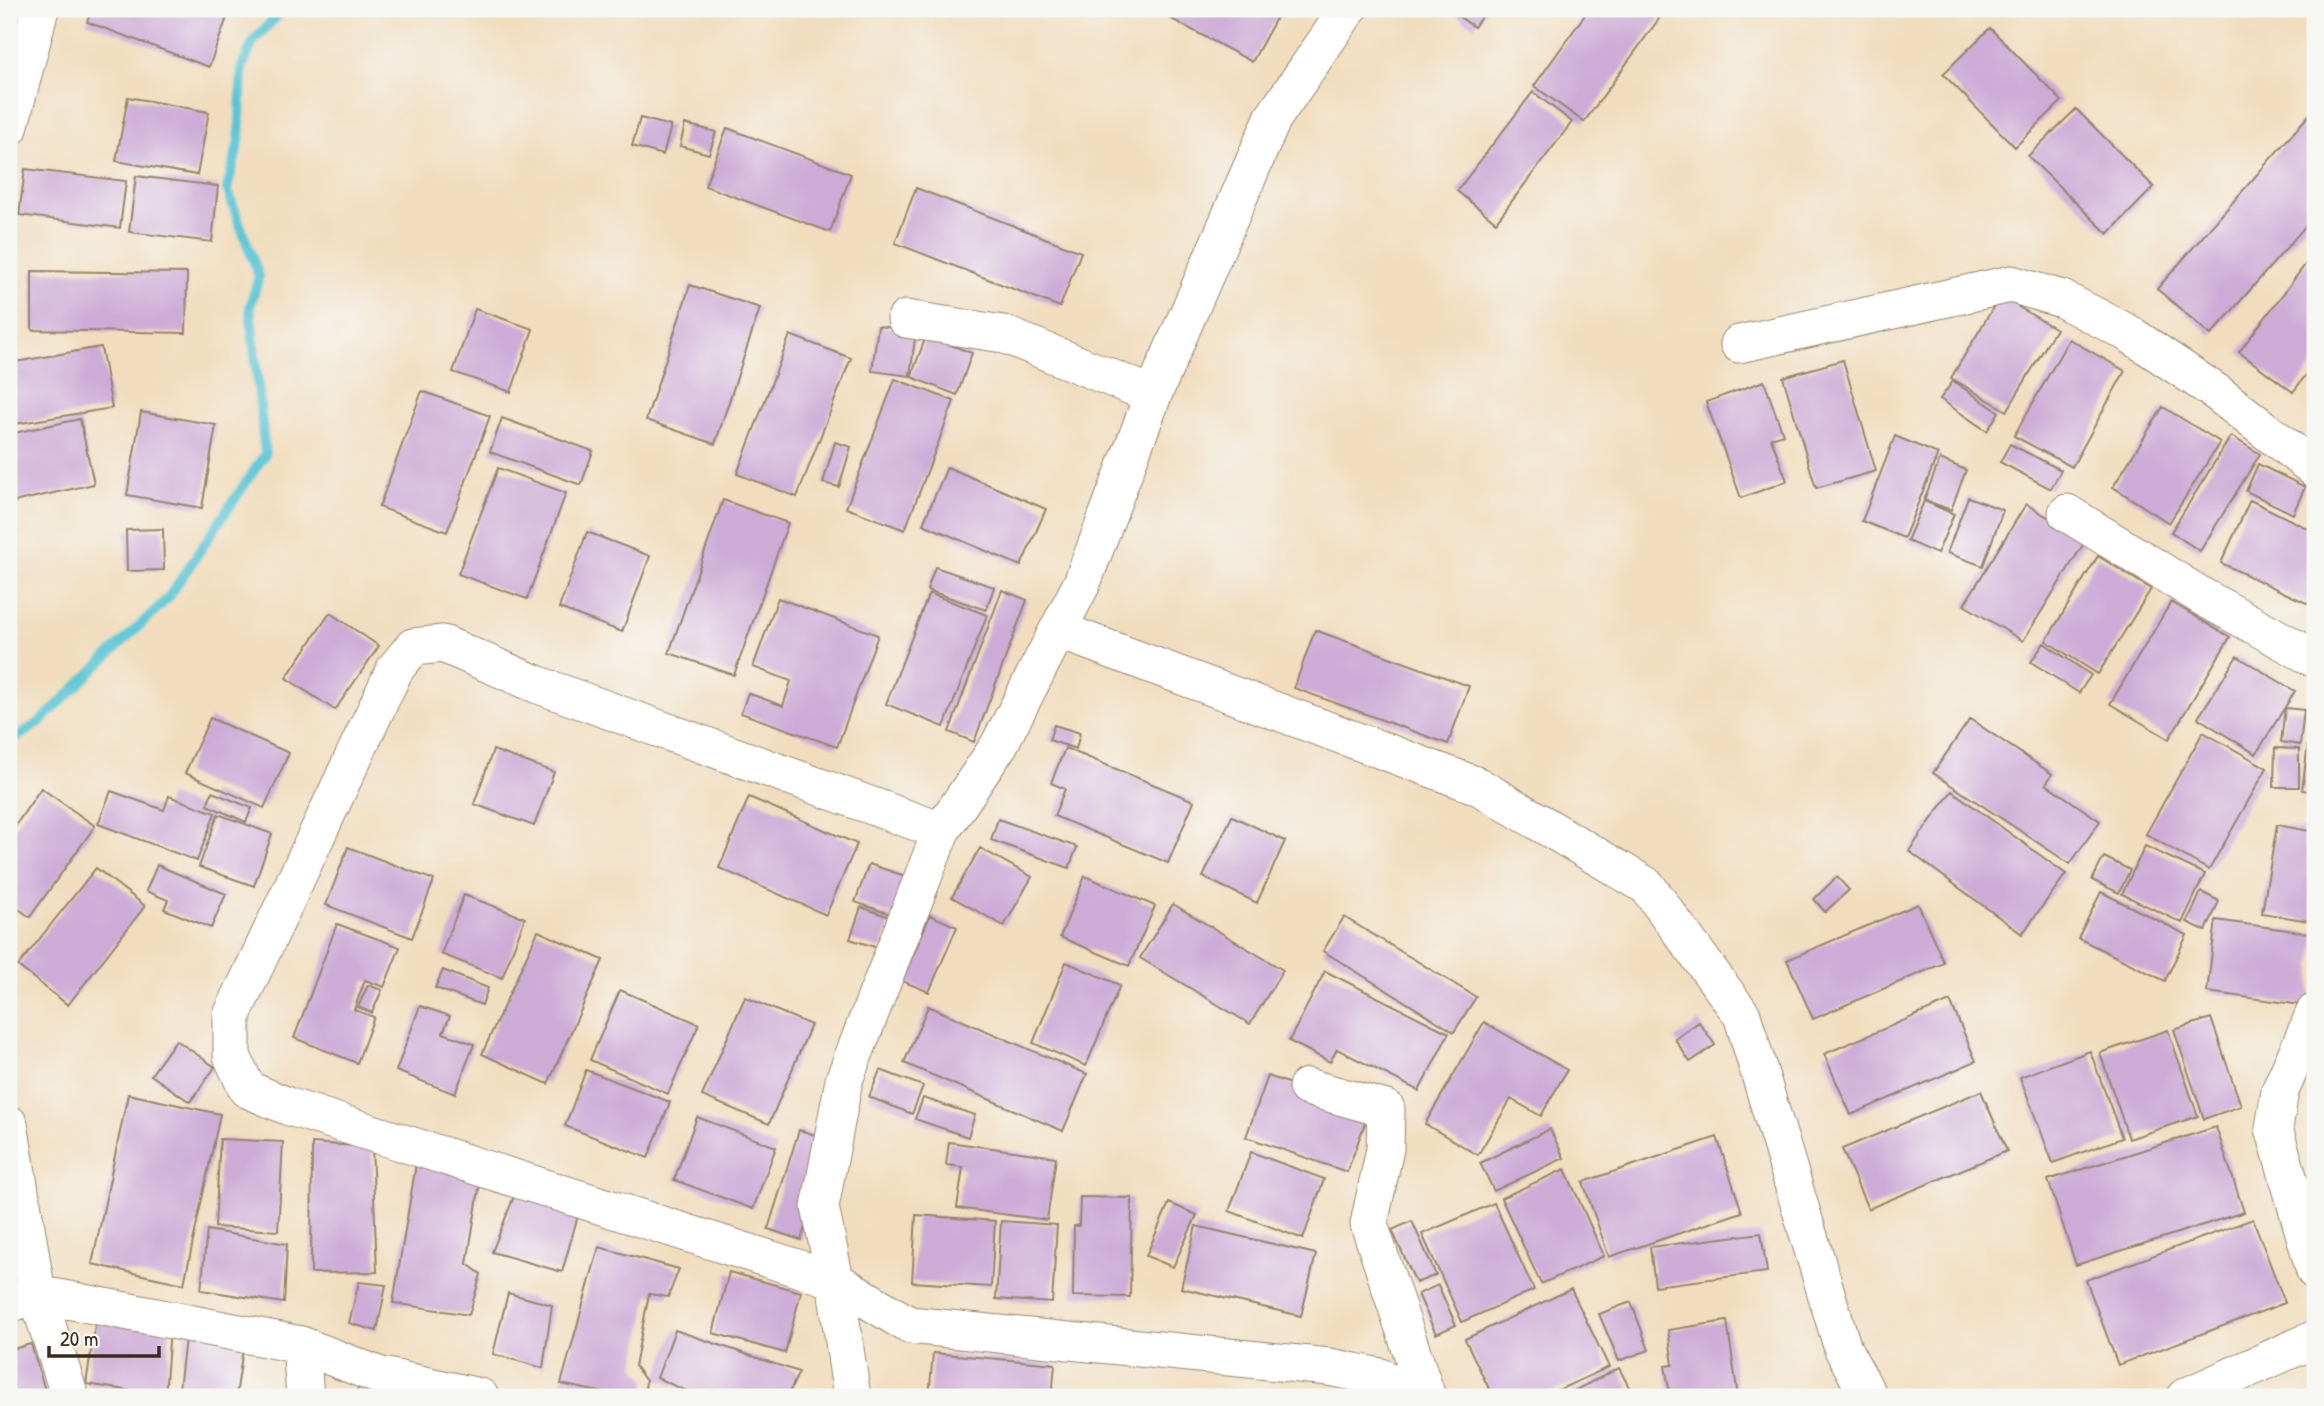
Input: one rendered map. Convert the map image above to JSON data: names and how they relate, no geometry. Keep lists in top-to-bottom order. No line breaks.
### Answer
{"scale_bar":"20 m"}
